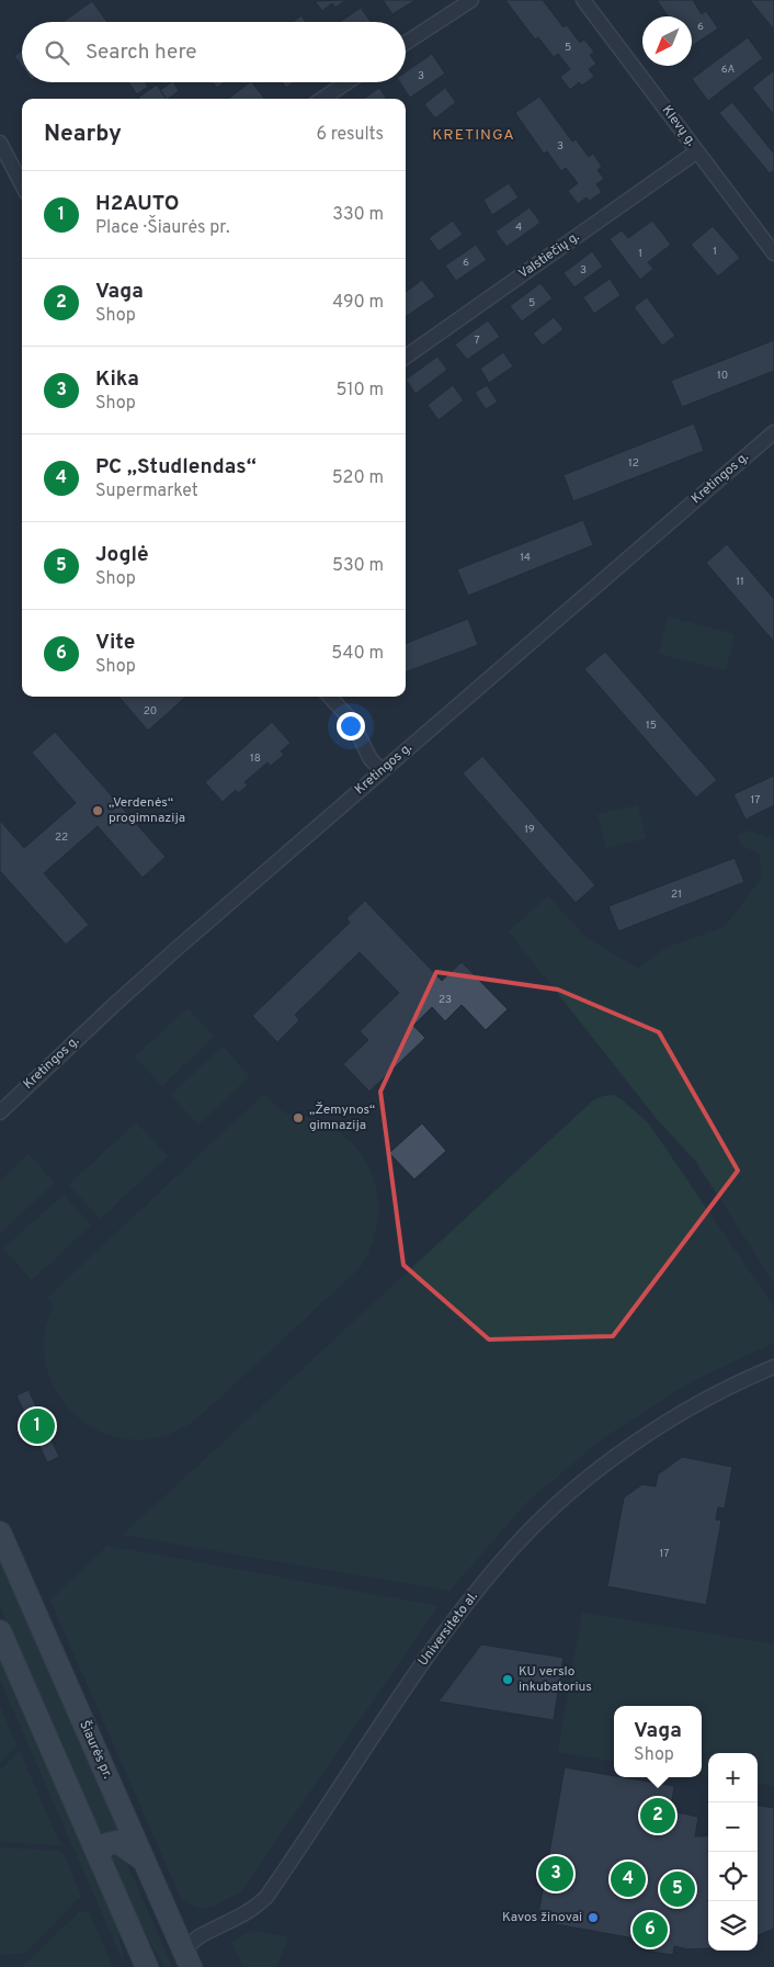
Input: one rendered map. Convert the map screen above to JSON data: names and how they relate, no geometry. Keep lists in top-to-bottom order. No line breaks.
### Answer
{"streets":{"main road":["Šiaurės pr."],"street":["Klevų g.","Valstiečių g.","Kretingos g.","Universiteto al."]},"crossings":[["Klevų g.","Valstiečių g."],["Universiteto al.","Šiaurės pr."]],"districts":["KRETINGA"],"places":["„Verdenės“ progimnazija","„Žemynos“ gimnazija","KU verslo inkubatorius","Kavos žinovai"],"house_numbers":["6","5","6A","3","3","4","1","1","6","3","5","7","10","12","14","11","20","15","18","17","19","22","21","23","17"],"north":"bottom left","page":{"search":"Search here","heading":["Nearby","6 results"],"list":[{"mark":"1","name":"H2AUTO","note":"Place · Šiaurės pr.","value":"330 m"},{"mark":"2","name":"Vaga","note":"Shop","value":"490 m"},{"mark":"3","name":"Kika","note":"Shop","value":"510 m"},{"mark":"4","name":"PC „Studlendas“","note":"Supermarket","value":"520 m"},{"mark":"5","name":"Joglė","note":"Shop","value":"530 m"},{"mark":"6","name":"Vite","note":"Shop","value":"540 m"}],"pins":["1","2","3","4","5","6"],"popup":["Vaga","Shop"],"map_buttons":["+","−"]}}
